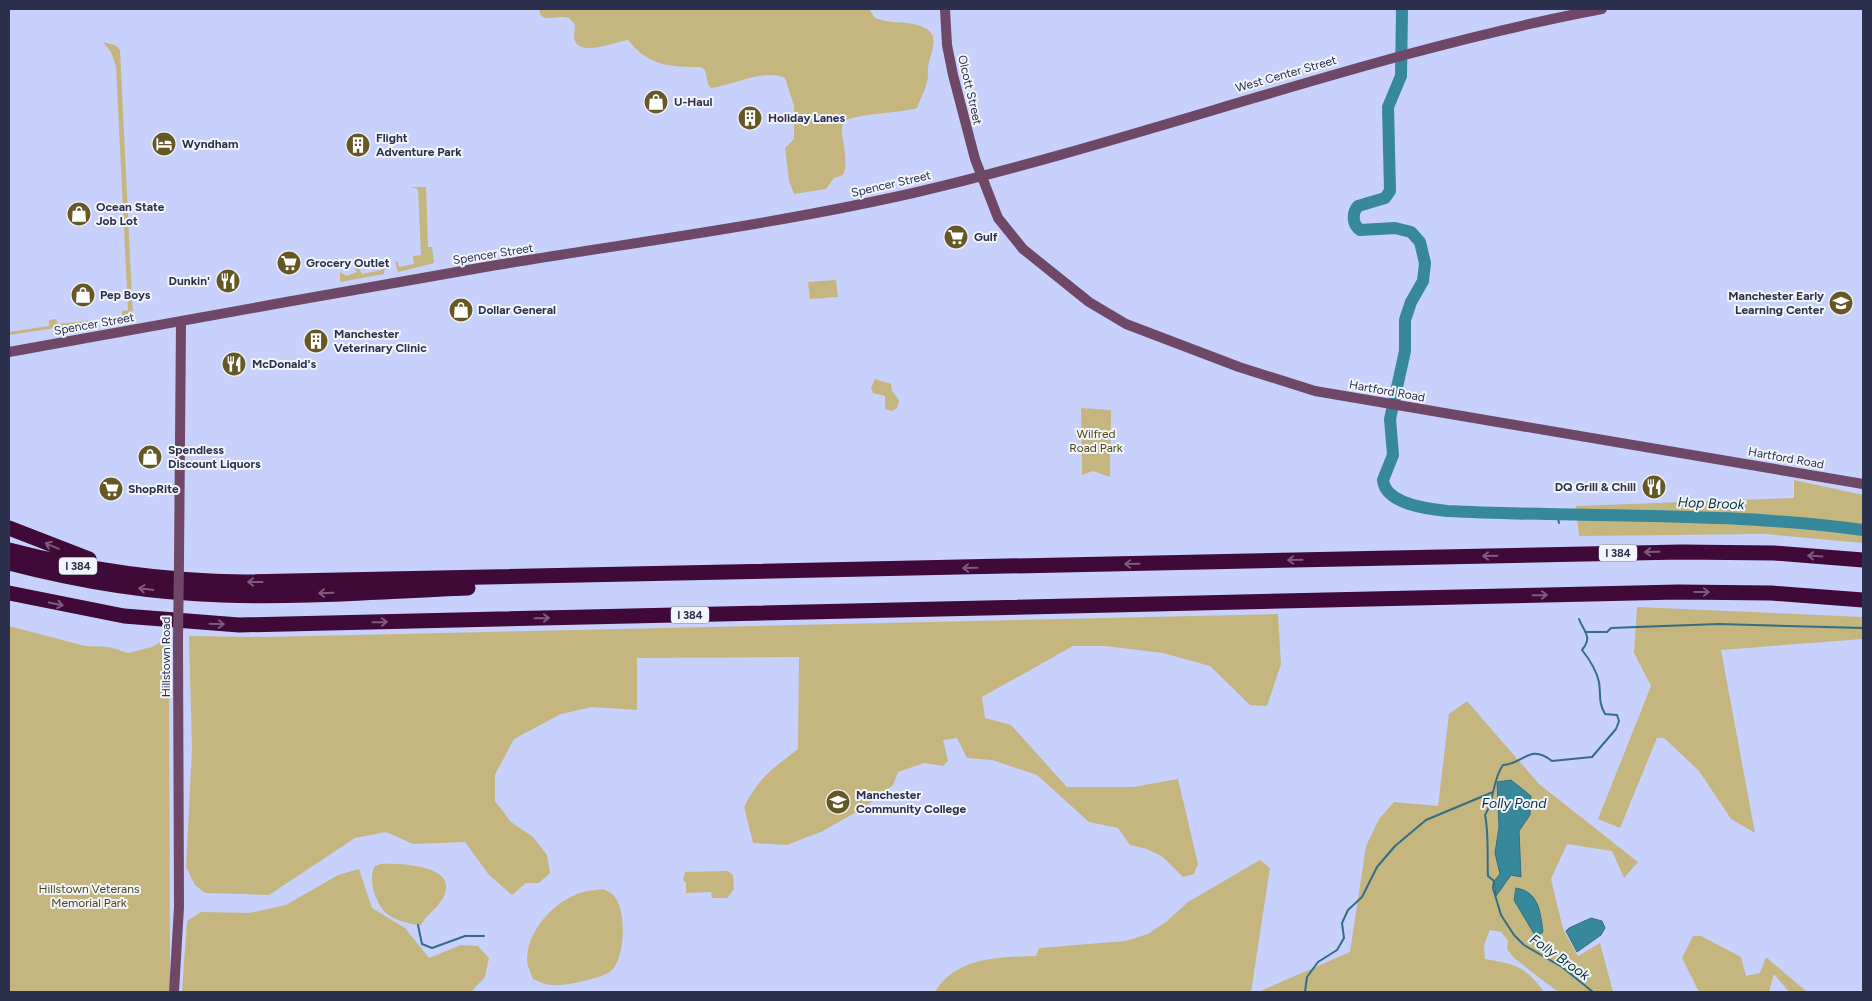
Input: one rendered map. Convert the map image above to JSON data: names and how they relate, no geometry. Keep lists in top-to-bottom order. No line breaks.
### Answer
{"streets":{"highway":["I 384"],"main road":["West Center Street","Olcott Street","Spencer Street","Hartford Road","Hillstown Road"]},"crossings":[["West Center Street","Olcott Street"],["West Center Street","Spencer Street"],["West Center Street","Hartford Road"],["Olcott Street","Spencer Street"],["Olcott Street","Hartford Road"],["Spencer Street","Hartford Road"],["Spencer Street","Hillstown Road"]],"water":["Hop Brook","Folly Pond","Folly Brook"],"parks":["Wilfred Road Park","Hillstown Veterans Memorial Park"],"places":{"shop":["U-Haul","Ocean State Job Lot","Pep Boys","Dollar General","Spendless Discount Liquors"],"building":["Holiday Lanes","Flight Adventure Park","Manchester Veterinary Clinic"],"hotel":["Wyndham"],"supermarket":["Gulf","Grocery Outlet","ShopRite"],"restaurant":["Dunkin'","McDonald's","DQ Grill & Chill"],"school or university":["Manchester Early Learning Center","Manchester Community College"]}}
